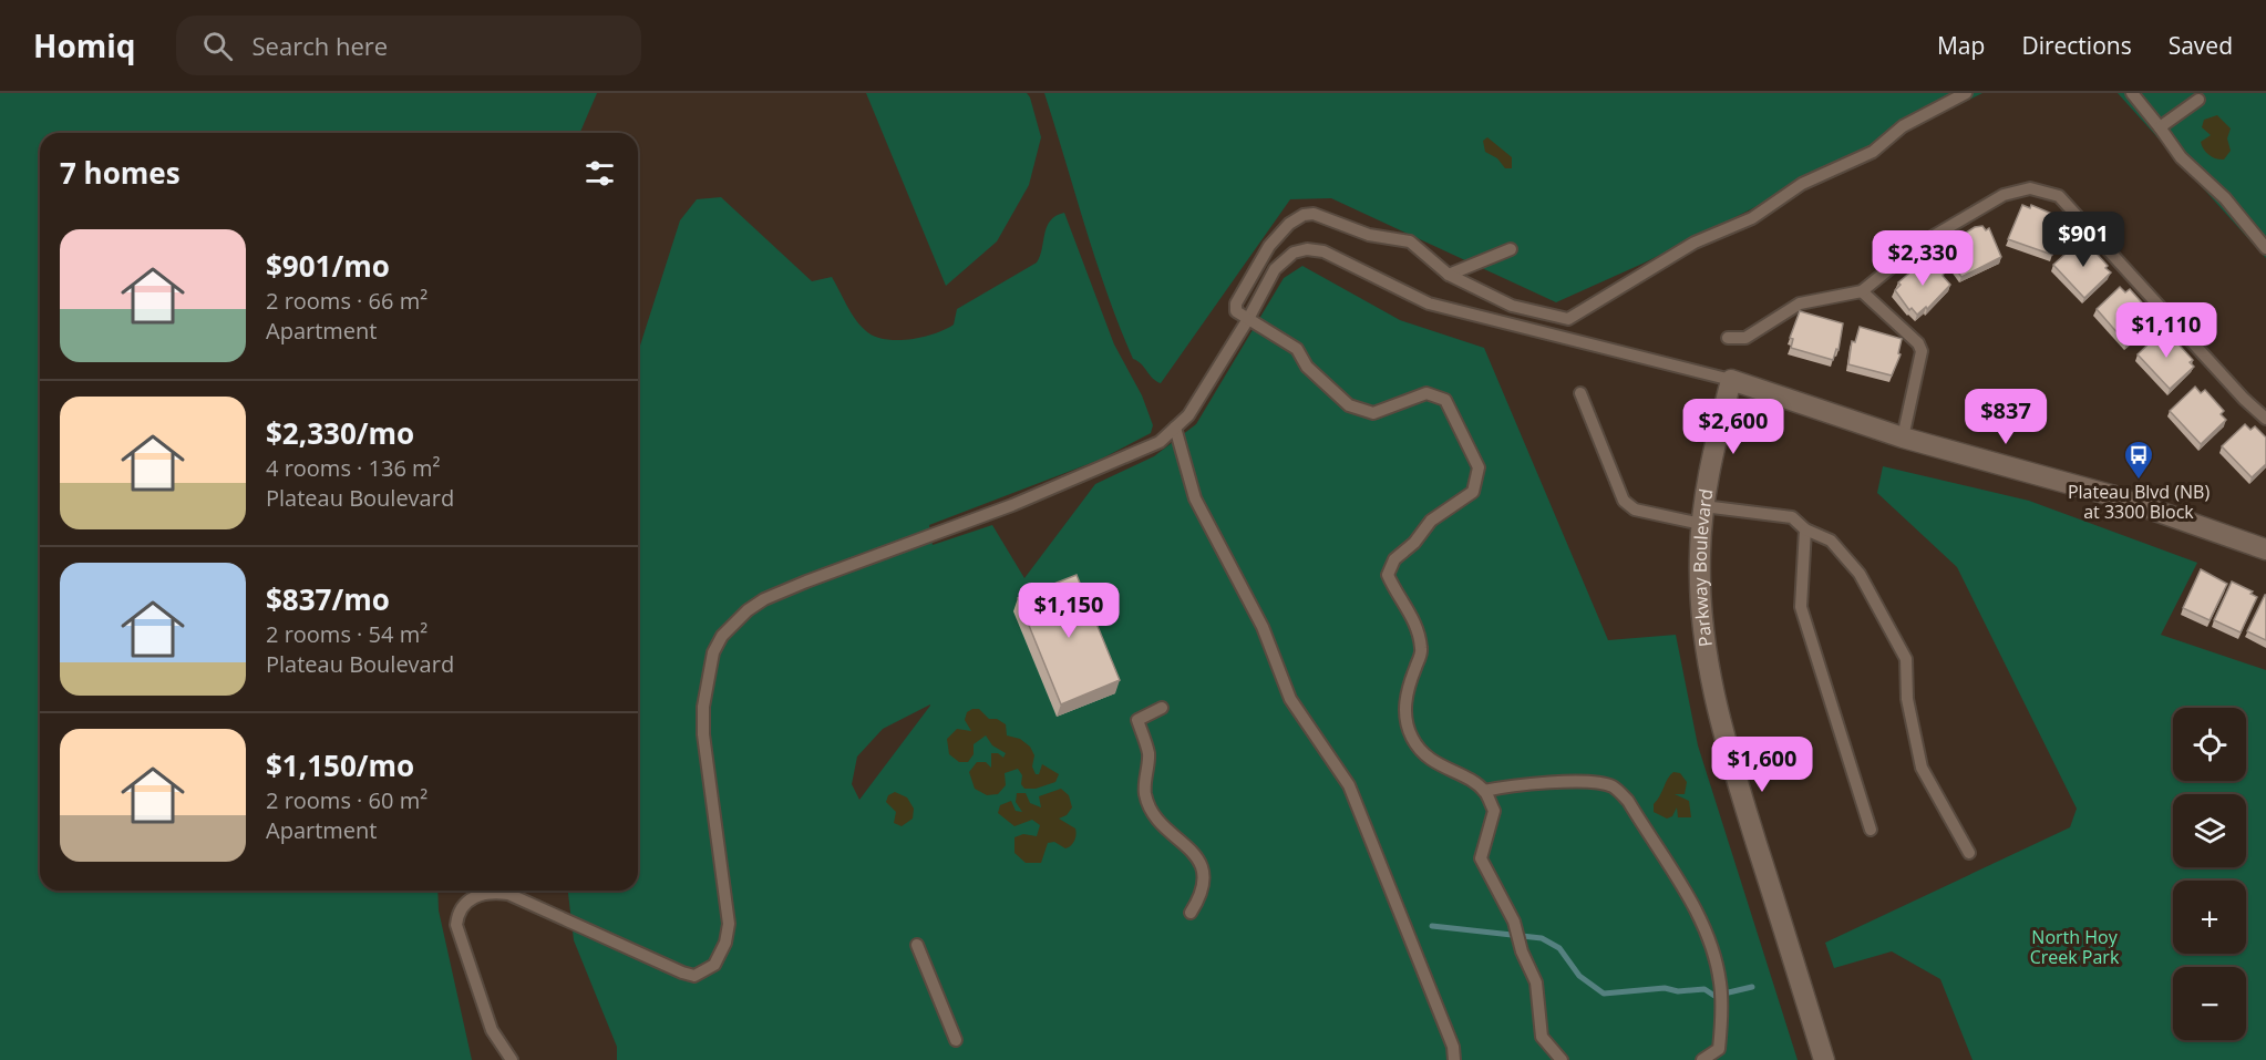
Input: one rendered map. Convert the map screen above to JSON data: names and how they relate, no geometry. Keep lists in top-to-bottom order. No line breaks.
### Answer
{"streets":{"street":["Parkway Boulevard"]},"parks":["North Hoy Creek Park"],"places":{"bus stop":["Plateau Blvd (NB) at 3300 Block"]},"page":{"header":"Homiq","search":"Search here","nav":["Map","Directions","Saved"],"heading":"7 homes","price":["$901","$2,330","$1,110","$837","$2,600","$1,150","$1,600"],"list":[{"name":"$901/mo","note":"2 rooms · 66 m² · Apartment"},{"name":"$2,330/mo","note":"4 rooms · 136 m² · Plateau Boulevard"},{"name":"$837/mo","note":"2 rooms · 54 m² · Plateau Boulevard"},{"name":"$1,150/mo","note":"2 rooms · 60 m² · Apartment"}],"map_buttons":["+","−"]}}
